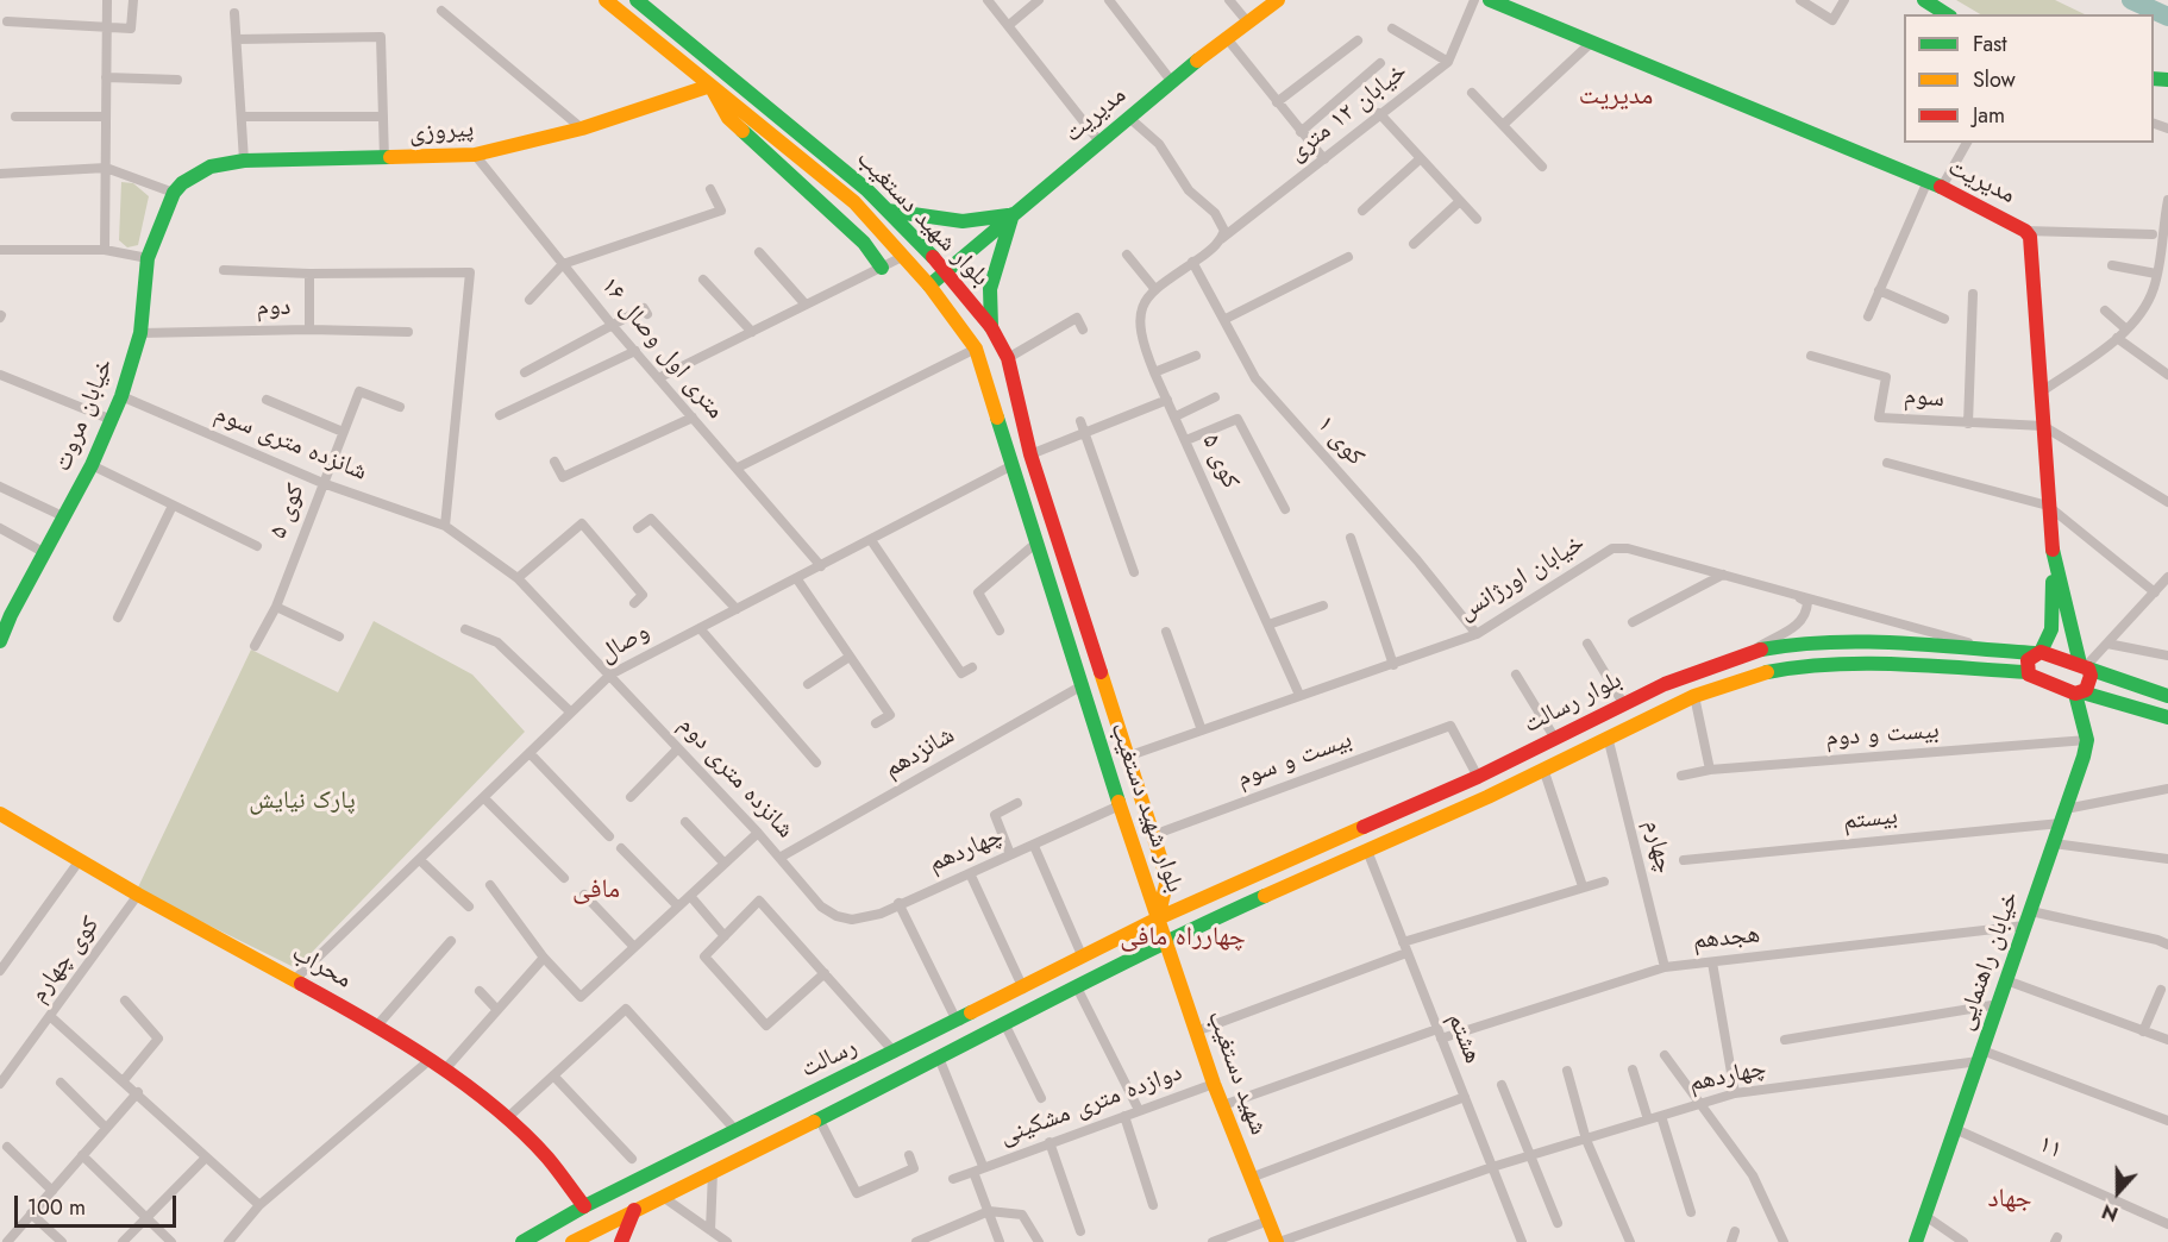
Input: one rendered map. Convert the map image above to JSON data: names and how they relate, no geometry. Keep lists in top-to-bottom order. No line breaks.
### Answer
{"streets":{"main road":["مدیریت","پیروزی","بلوار شهید دستغیب","خیابان مروت","بلوار رسالت","خیابان راهنمایی","محراب","رسالت","شهید دستغیب"],"street":["خیابان ۱۲ متری","دوم","۱۶ متری اول وصال","سوم","کوی ۱","شانزده متری سوم","کوی ۵","خیابان اورژانس","وصال","بیست و دوم","شانزدهم","بیست و سوم","شانزده متری دوم","بیستم","چهارم","چهاردهم","هجدهم","کوی چهارم","هشتم","دوازده متری مشکینی","۱۱"]},"crossings":[["خیابان ۱۲ متری","کوی ۱"],["مدیریت","بلوار شهید دستغیب"],["مدیریت","سوم"],["مدیریت","بلوار رسالت"],["پیروزی","بلوار شهید دستغیب"],["پیروزی","۱۶ متری اول وصال"],["پیروزی","خیابان مروت"],["بلوار شهید دستغیب","خیابان اورژانس"],["بلوار شهید دستغیب","وصال"],["بلوار شهید دستغیب","بلوار رسالت"],["بلوار شهید دستغیب","شانزدهم"],["بلوار شهید دستغیب","بیست و سوم"],["بلوار شهید دستغیب","چهاردهم"],["بلوار شهید دستغیب","رسالت"],["بلوار شهید دستغیب","شهید دستغیب"],["دوم","خیابان مروت"],["۱۶ متری اول وصال","وصال"],["خیابان مروت","شانزده متری سوم"],["کوی ۱","خیابان اورژانس"],["شانزده متری سوم","کوی ۵"],["شانزده متری سوم","وصال"],["شانزده متری سوم","شانزده متری دوم"],["کوی ۵","خیابان اورژانس"],["خیابان اورژانس","بلوار رسالت"],["وصال","شانزده متری دوم"],["وصال","محراب"],["بلوار رسالت","بیست و سوم"],["بلوار رسالت","چهارم"],["بلوار رسالت","هشتم"],["بلوار رسالت","رسالت"],["بلوار رسالت","شهید دستغیب"],["بیست و دوم","خیابان راهنمایی"],["شانزدهم","شانزده متری دوم"],["شانزده متری دوم","چهاردهم"],["بیستم","خیابان راهنمایی"],["چهارم","هجدهم"],["چهاردهم","خیابان راهنمایی"],["چهاردهم","هشتم"],["چهاردهم","شهید دستغیب"],["هجدهم","خیابان راهنمایی"],["هجدهم","هشتم"],["هجدهم","شهید دستغیب"],["کوی چهارم","محراب"],["خیابان راهنمایی","۱۱"],["محراب","رسالت"],["رسالت","شهید دستغیب"],["شهید دستغیب","دوازده متری مشکینی"]],"districts":["مدیریت","مافی","چهارراه مافی","جهاد"],"parks":["پارک نیایش"],"legend":["Fast","Slow","Jam"],"scale_bar":"100 m","north":"bottom"}
